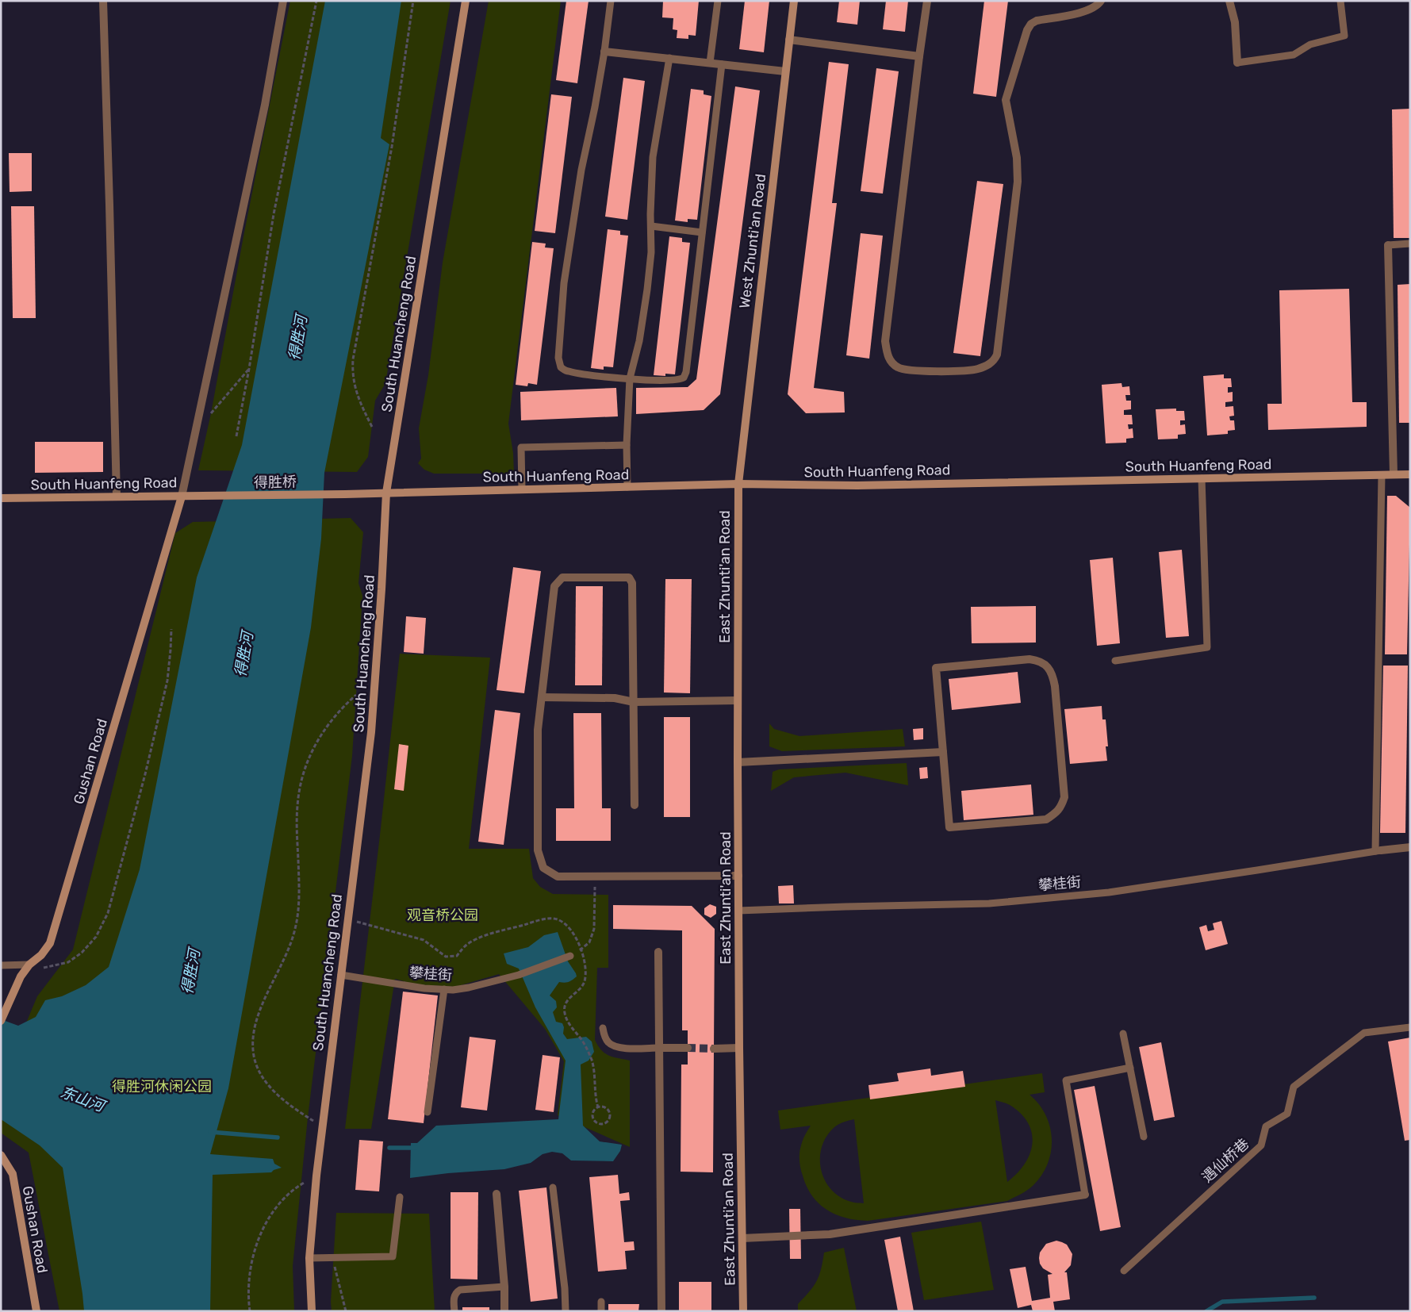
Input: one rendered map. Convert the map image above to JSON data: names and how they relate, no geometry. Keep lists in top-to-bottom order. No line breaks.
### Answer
{"streets":{"main road":["West Zhunti'an Road","South Huancheng Road","South Huanfeng Road","得胜桥","East Zhunti'an Road","Gushan Road"],"lane":["攀桂街","遇仙桥巷"]},"crossings":[["West Zhunti'an Road","South Huanfeng Road"],["West Zhunti'an Road","East Zhunti'an Road"],["South Huancheng Road","South Huanfeng Road"],["South Huancheng Road","攀桂街"],["South Huanfeng Road","得胜桥"],["South Huanfeng Road","East Zhunti'an Road"],["South Huanfeng Road","Gushan Road"],["East Zhunti'an Road","攀桂街"]],"water":["得胜河","东山河"],"parks":["观音桥公园","得胜河休闲公园"]}
